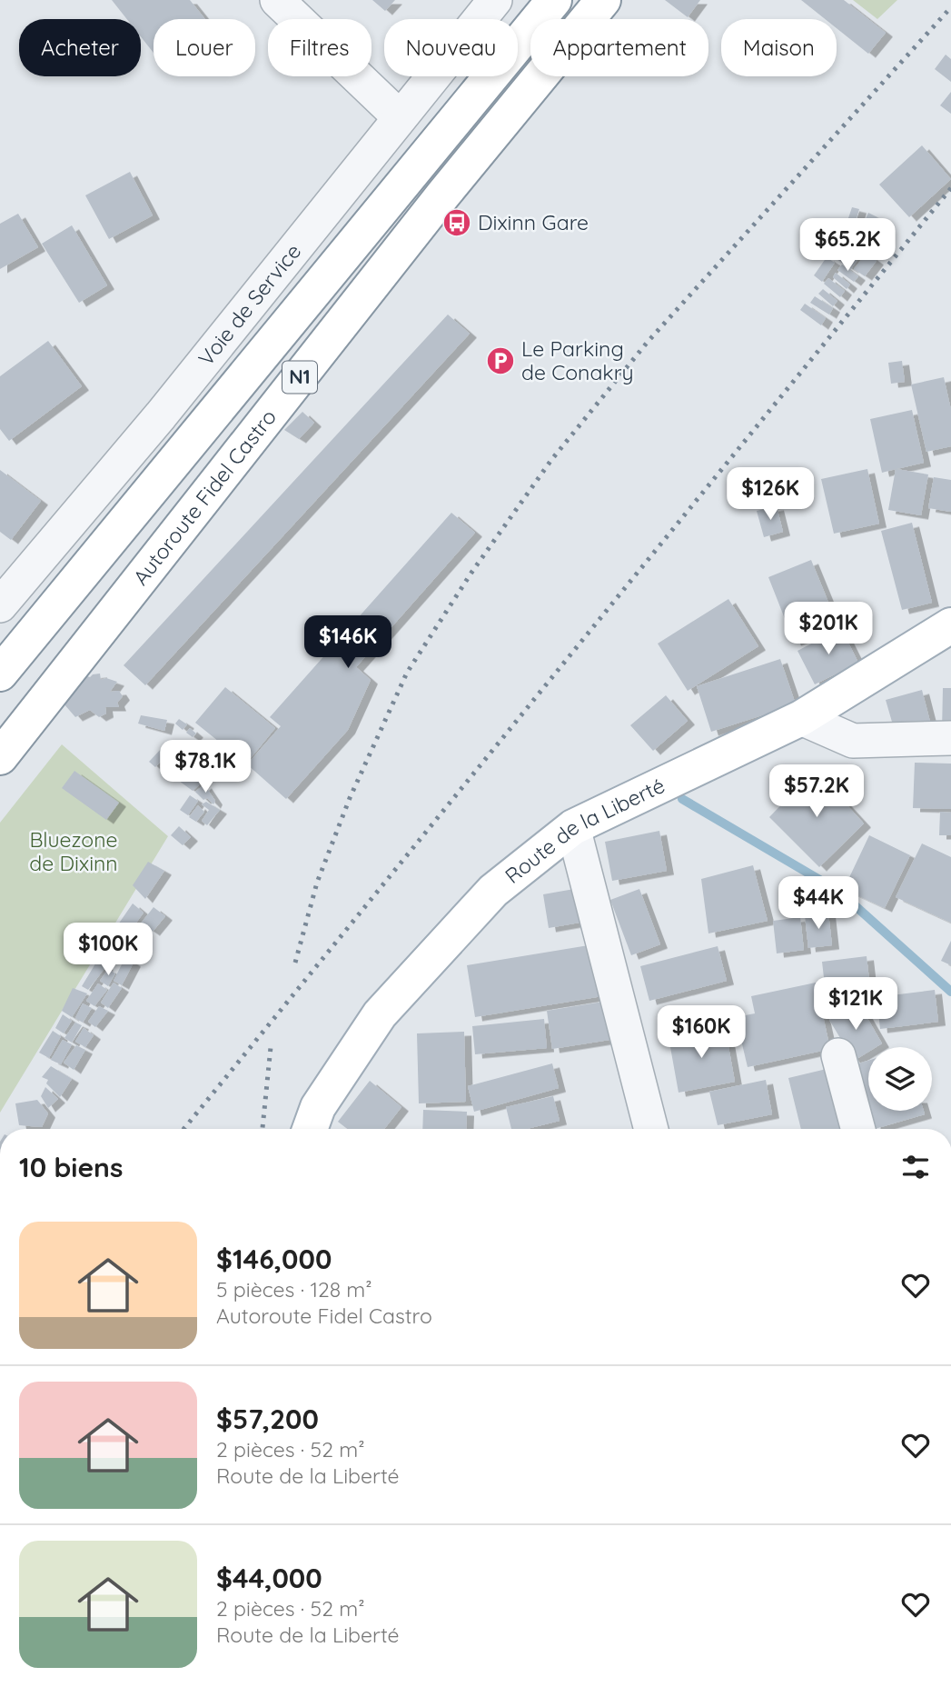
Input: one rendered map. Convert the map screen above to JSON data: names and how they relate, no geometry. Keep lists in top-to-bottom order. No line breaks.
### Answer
{"streets":{"main road":["N1","Autoroute Fidel Castro","Route de la Liberté"],"street":["Voie de Service"]},"parks":["Bluezone de Dixinn"],"places":{"bus stop":["Dixinn Gare"],"parking":["Le Parking de Conakry"]},"page":{"chip":["Acheter","Louer","Filtres","Nouveau","Appartement","Maison"],"price":["$65.2K","$126K","$201K","$146K","$78.1K","$57.2K","$44K","$100K","$121K","$160K"],"heading":"10 biens","list":[{"name":"$146,000","note":"5 pièces · 128 m² · Autoroute Fidel Castro"},{"name":"$57,200","note":"2 pièces · 52 m² · Route de la Liberté"},{"name":"$44,000","note":"2 pièces · 52 m² · Route de la Liberté"}]}}
